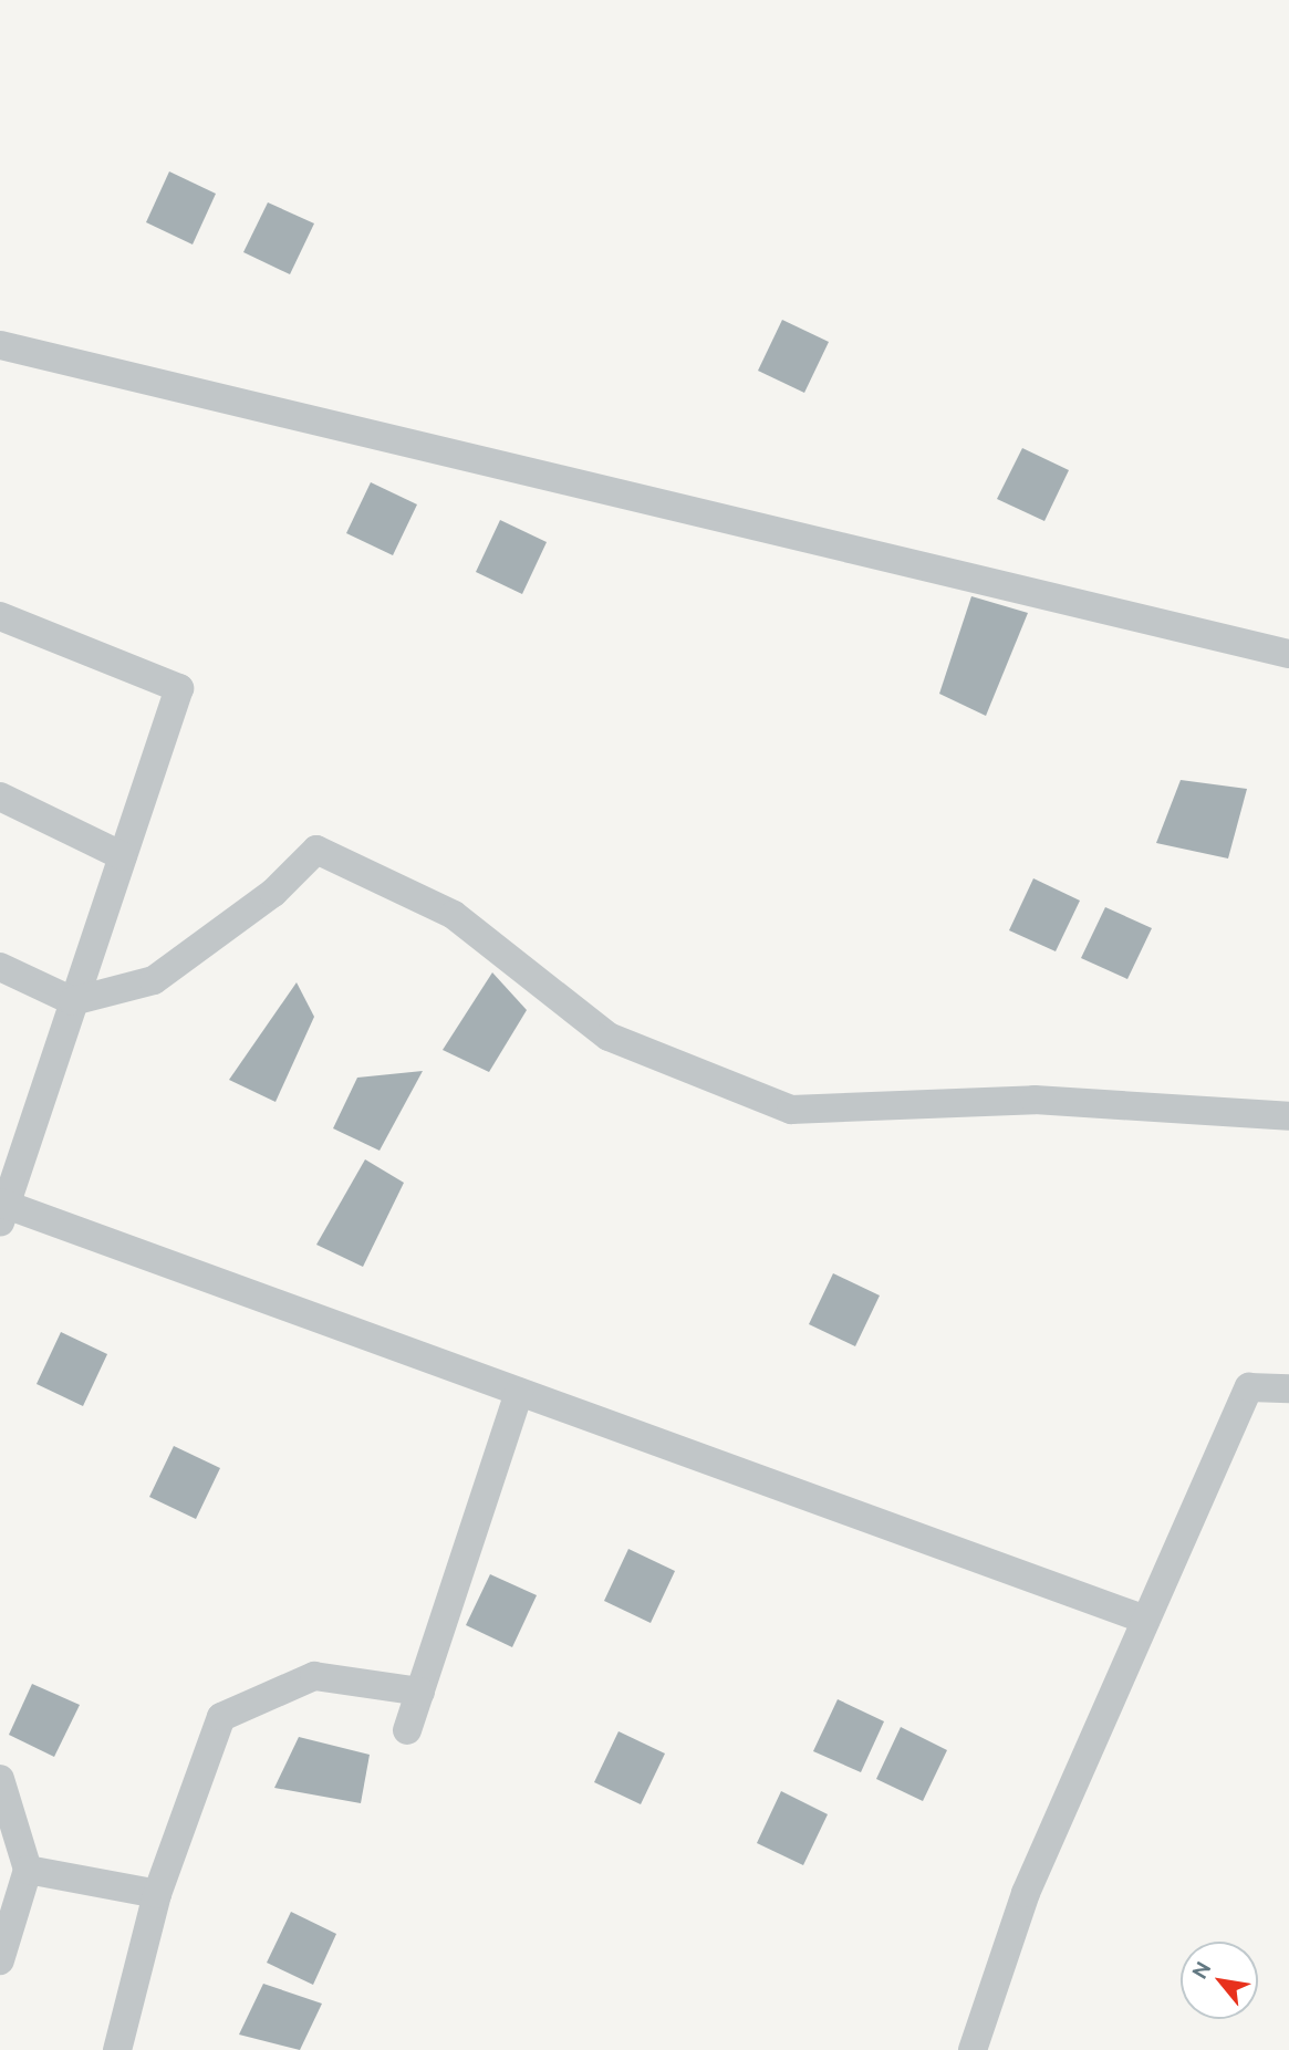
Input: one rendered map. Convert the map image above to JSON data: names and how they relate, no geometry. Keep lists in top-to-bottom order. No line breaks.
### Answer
{"north":"top left"}
